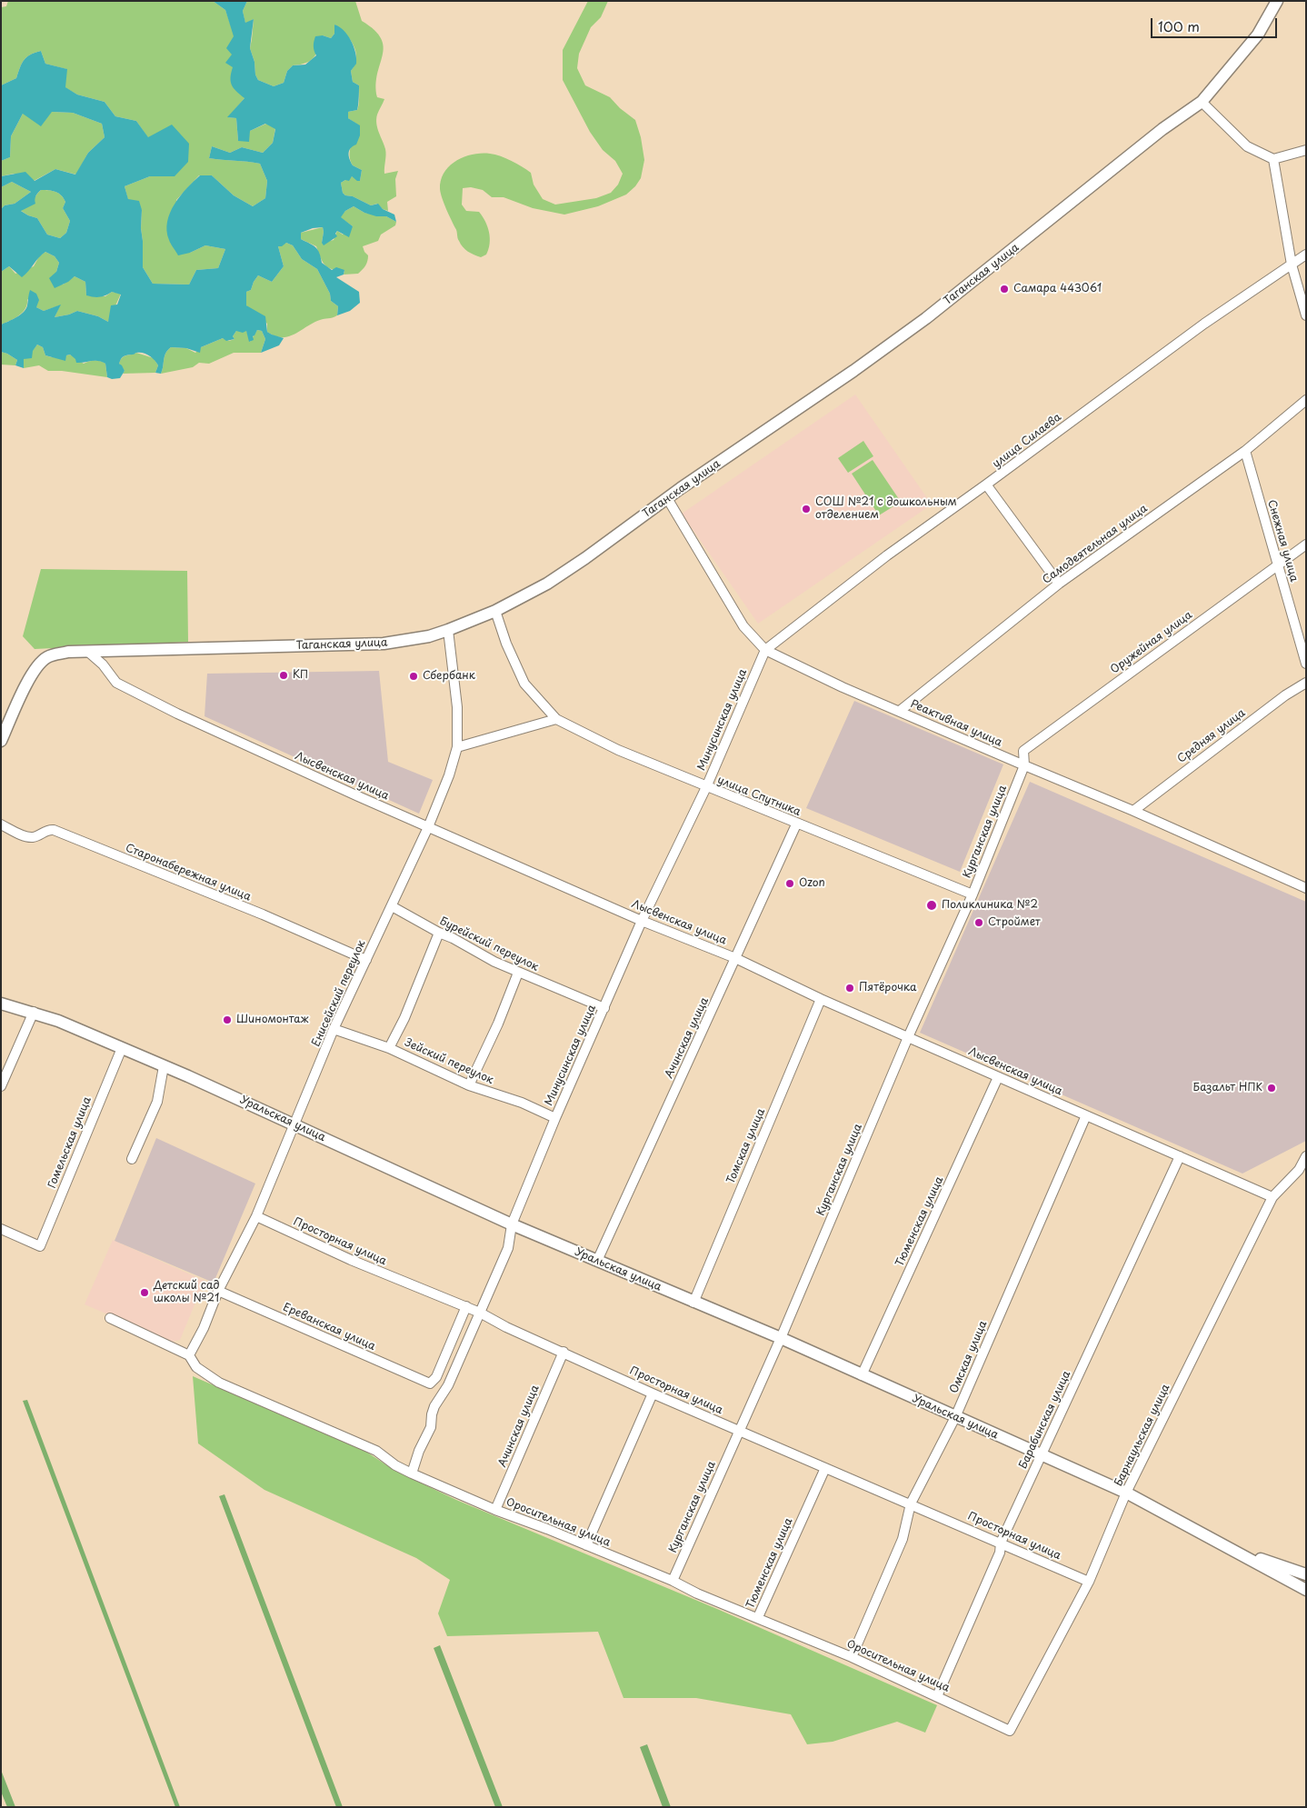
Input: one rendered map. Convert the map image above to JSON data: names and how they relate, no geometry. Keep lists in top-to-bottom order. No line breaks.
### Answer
{"streets":{"main road":["Таганская улица","Уральская улица"],"street":["улица Силаева","Снежная улица","Самодеятельная улица","Оружейная улица","Минусинская улица","Реактивная улица","Средняя улица","Лысвенская улица","улица Спутника","Курганская улица","Старонабережная улица","Бурейский переулок","Енисейский переулок","Ачинская улица","Зейский переулок","Гомельская улица","Томская улица","Тюменская улица","Просторная улица","Ереванская улица","Омская улица","Барабинская улица","Барнаульская улица","Оросительная улица"]},"crossings":[["Таганская улица","Реактивная улица"],["Таганская улица","Лысвенская улица"],["Таганская улица","улица Спутника"],["Таганская улица","Енисейский переулок"],["улица Силаева","Минусинская улица"],["улица Силаева","Реактивная улица"],["Снежная улица","Самодеятельная улица"],["Снежная улица","Оружейная улица"],["Самодеятельная улица","Реактивная улица"],["Оружейная улица","Реактивная улица"],["Оружейная улица","Курганская улица"],["Минусинская улица","Реактивная улица"],["Минусинская улица","Лысвенская улица"],["Минусинская улица","улица Спутника"],["Минусинская улица","Бурейский переулок"],["Минусинская улица","Зейский переулок"],["Минусинская улица","Уральская улица"],["Минусинская улица","Просторная улица"],["Минусинская улица","Оросительная улица"],["Реактивная улица","Средняя улица"],["Реактивная улица","Курганская улица"],["Лысвенская улица","Курганская улица"],["Лысвенская улица","Енисейский переулок"],["Лысвенская улица","Ачинская улица"],["Лысвенская улица","Томская улица"],["Лысвенская улица","Тюменская улица"],["Лысвенская улица","Омская улица"],["Лысвенская улица","Барабинская улица"],["Лысвенская улица","Барнаульская улица"],["улица Спутника","Курганская улица"],["улица Спутника","Ачинская улица"],["Курганская улица","Уральская улица"],["Курганская улица","Просторная улица"],["Курганская улица","Оросительная улица"],["Старонабережная улица","Енисейский переулок"],["Бурейский переулок","Енисейский переулок"],["Енисейский переулок","Зейский переулок"],["Енисейский переулок","Уральская улица"],["Енисейский переулок","Просторная улица"],["Енисейский переулок","Ереванская улица"],["Енисейский переулок","Оросительная улица"],["Ачинская улица","Уральская улица"],["Ачинская улица","Просторная улица"],["Ачинская улица","Оросительная улица"],["Уральская улица","Гомельская улица"],["Уральская улица","Томская улица"],["Уральская улица","Тюменская улица"],["Уральская улица","Омская улица"],["Уральская улица","Барабинская улица"],["Уральская улица","Барнаульская улица"],["Тюменская улица","Просторная улица"],["Тюменская улица","Оросительная улица"],["Просторная улица","Ереванская улица"],["Просторная улица","Омская улица"],["Просторная улица","Барабинская улица"],["Просторная улица","Барнаульская улица"],["Омская улица","Оросительная улица"],["Барабинская улица","Оросительная улица"],["Барнаульская улица","Оросительная улица"]],"places":["Самара 443061","СОШ №21 с дошкольным отделением","КП","Сбербанк","Ozon","Поликлиника №2","Строймет","Пятёрочка","Шиномонтаж","Базальт НПК","Детский сад школы №21"],"scale_bar":"100 m"}
